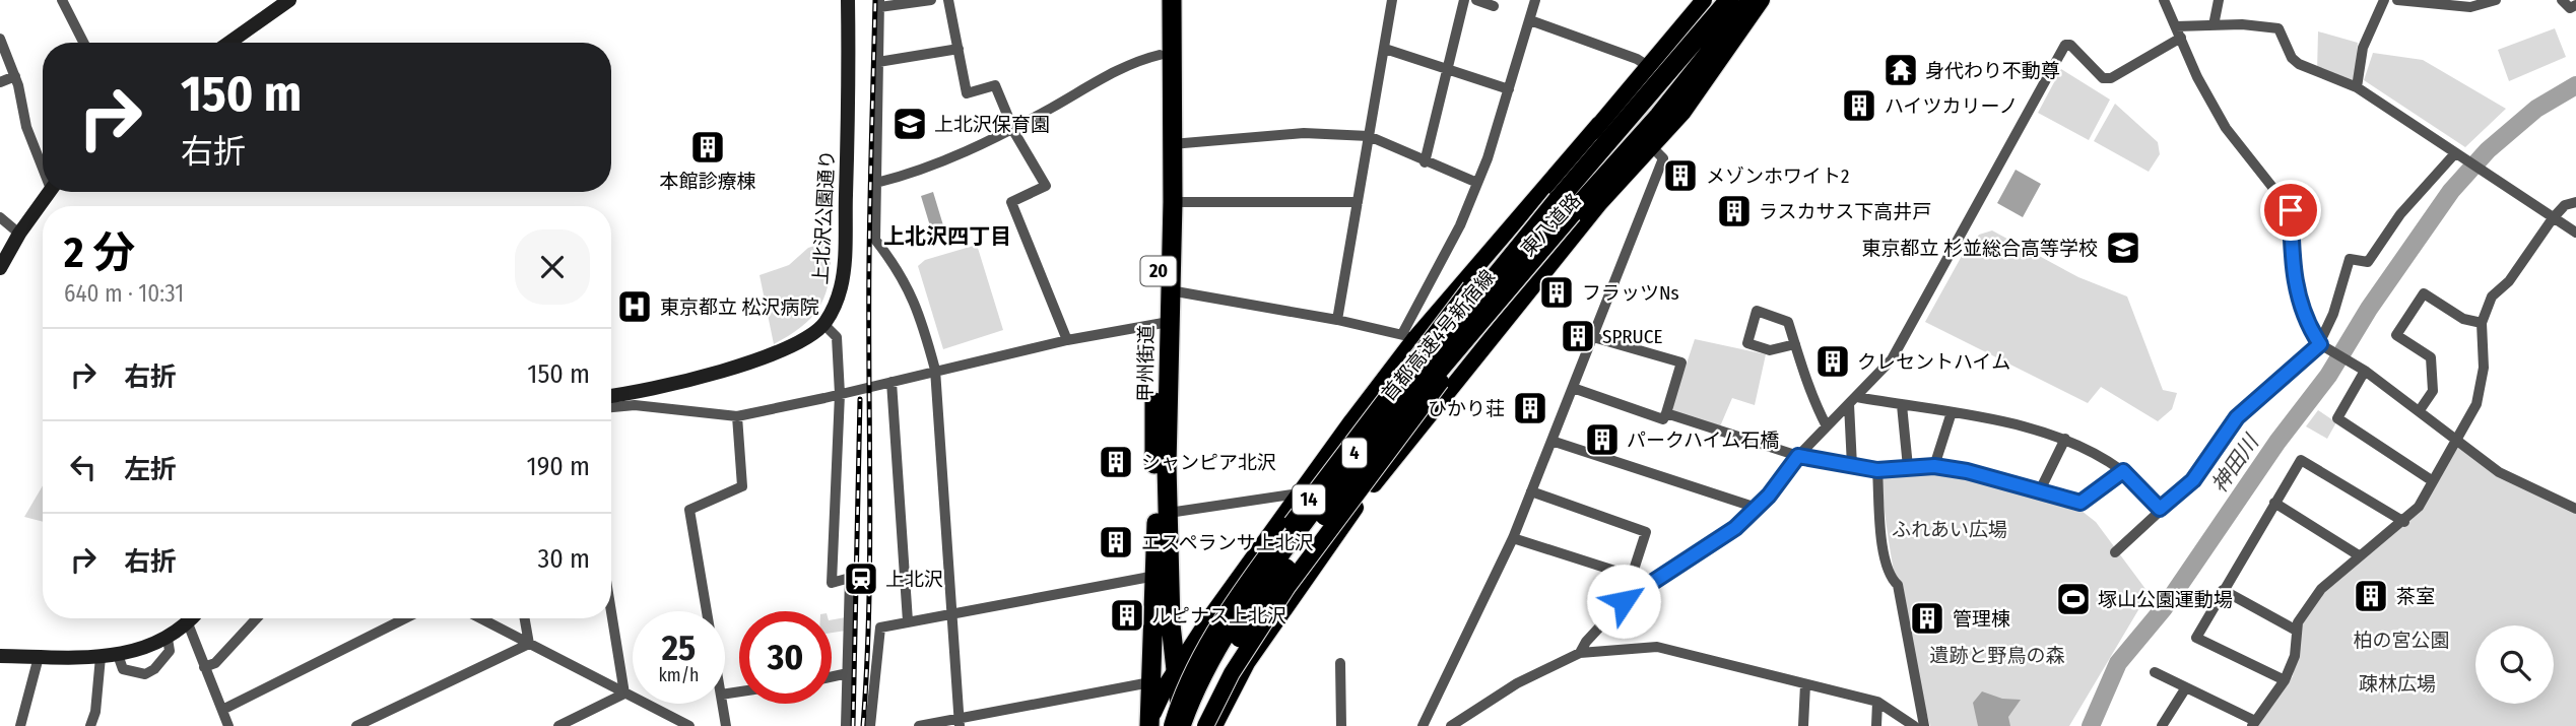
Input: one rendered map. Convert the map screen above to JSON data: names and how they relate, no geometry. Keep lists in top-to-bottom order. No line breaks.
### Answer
{"streets":{"highway":["20","首都高速4号新宿線","甲州街道","4"],"main road":["東八道路","14"],"street":["上北沢公園通り"]},"crossings":[["東八道路","14"],["首都高速4号新宿線","甲州街道"],["甲州街道","14"]],"districts":["上北沢四丁目"],"water":["神田川"],"parks":["ふれあい広場","柏の宮公園","遺跡と野鳥の森","疎林広場"],"places":{"temple":["身代わり不動尊"],"building":["ハイツカリーノ","本館診療棟","メゾンホワイト2","ラスカサス下高井戸","フラッツNs","SPRUCE","クレセントハイム","ひかり荘","パークハイム石橋","シャンピア北沢","エスペランサ上北沢","茶室","ルピナス上北沢","管理棟"],"school or university":["上北沢保育園","東京都立 杉並総合高等学校"],"hospital":["東京都立 松沢病院"],"station":["上北沢"],"sports":["塚山公園運動場"]},"page":{"turn":["150 m","右折"],"heading":["2 分","640 m · 10:31"],"list":[{"name":"右折","value":"150 m"},{"name":"左折","value":"190 m"},{"name":"右折","value":"30 m"}],"speed":"25 km/h","limit":"30"}}
